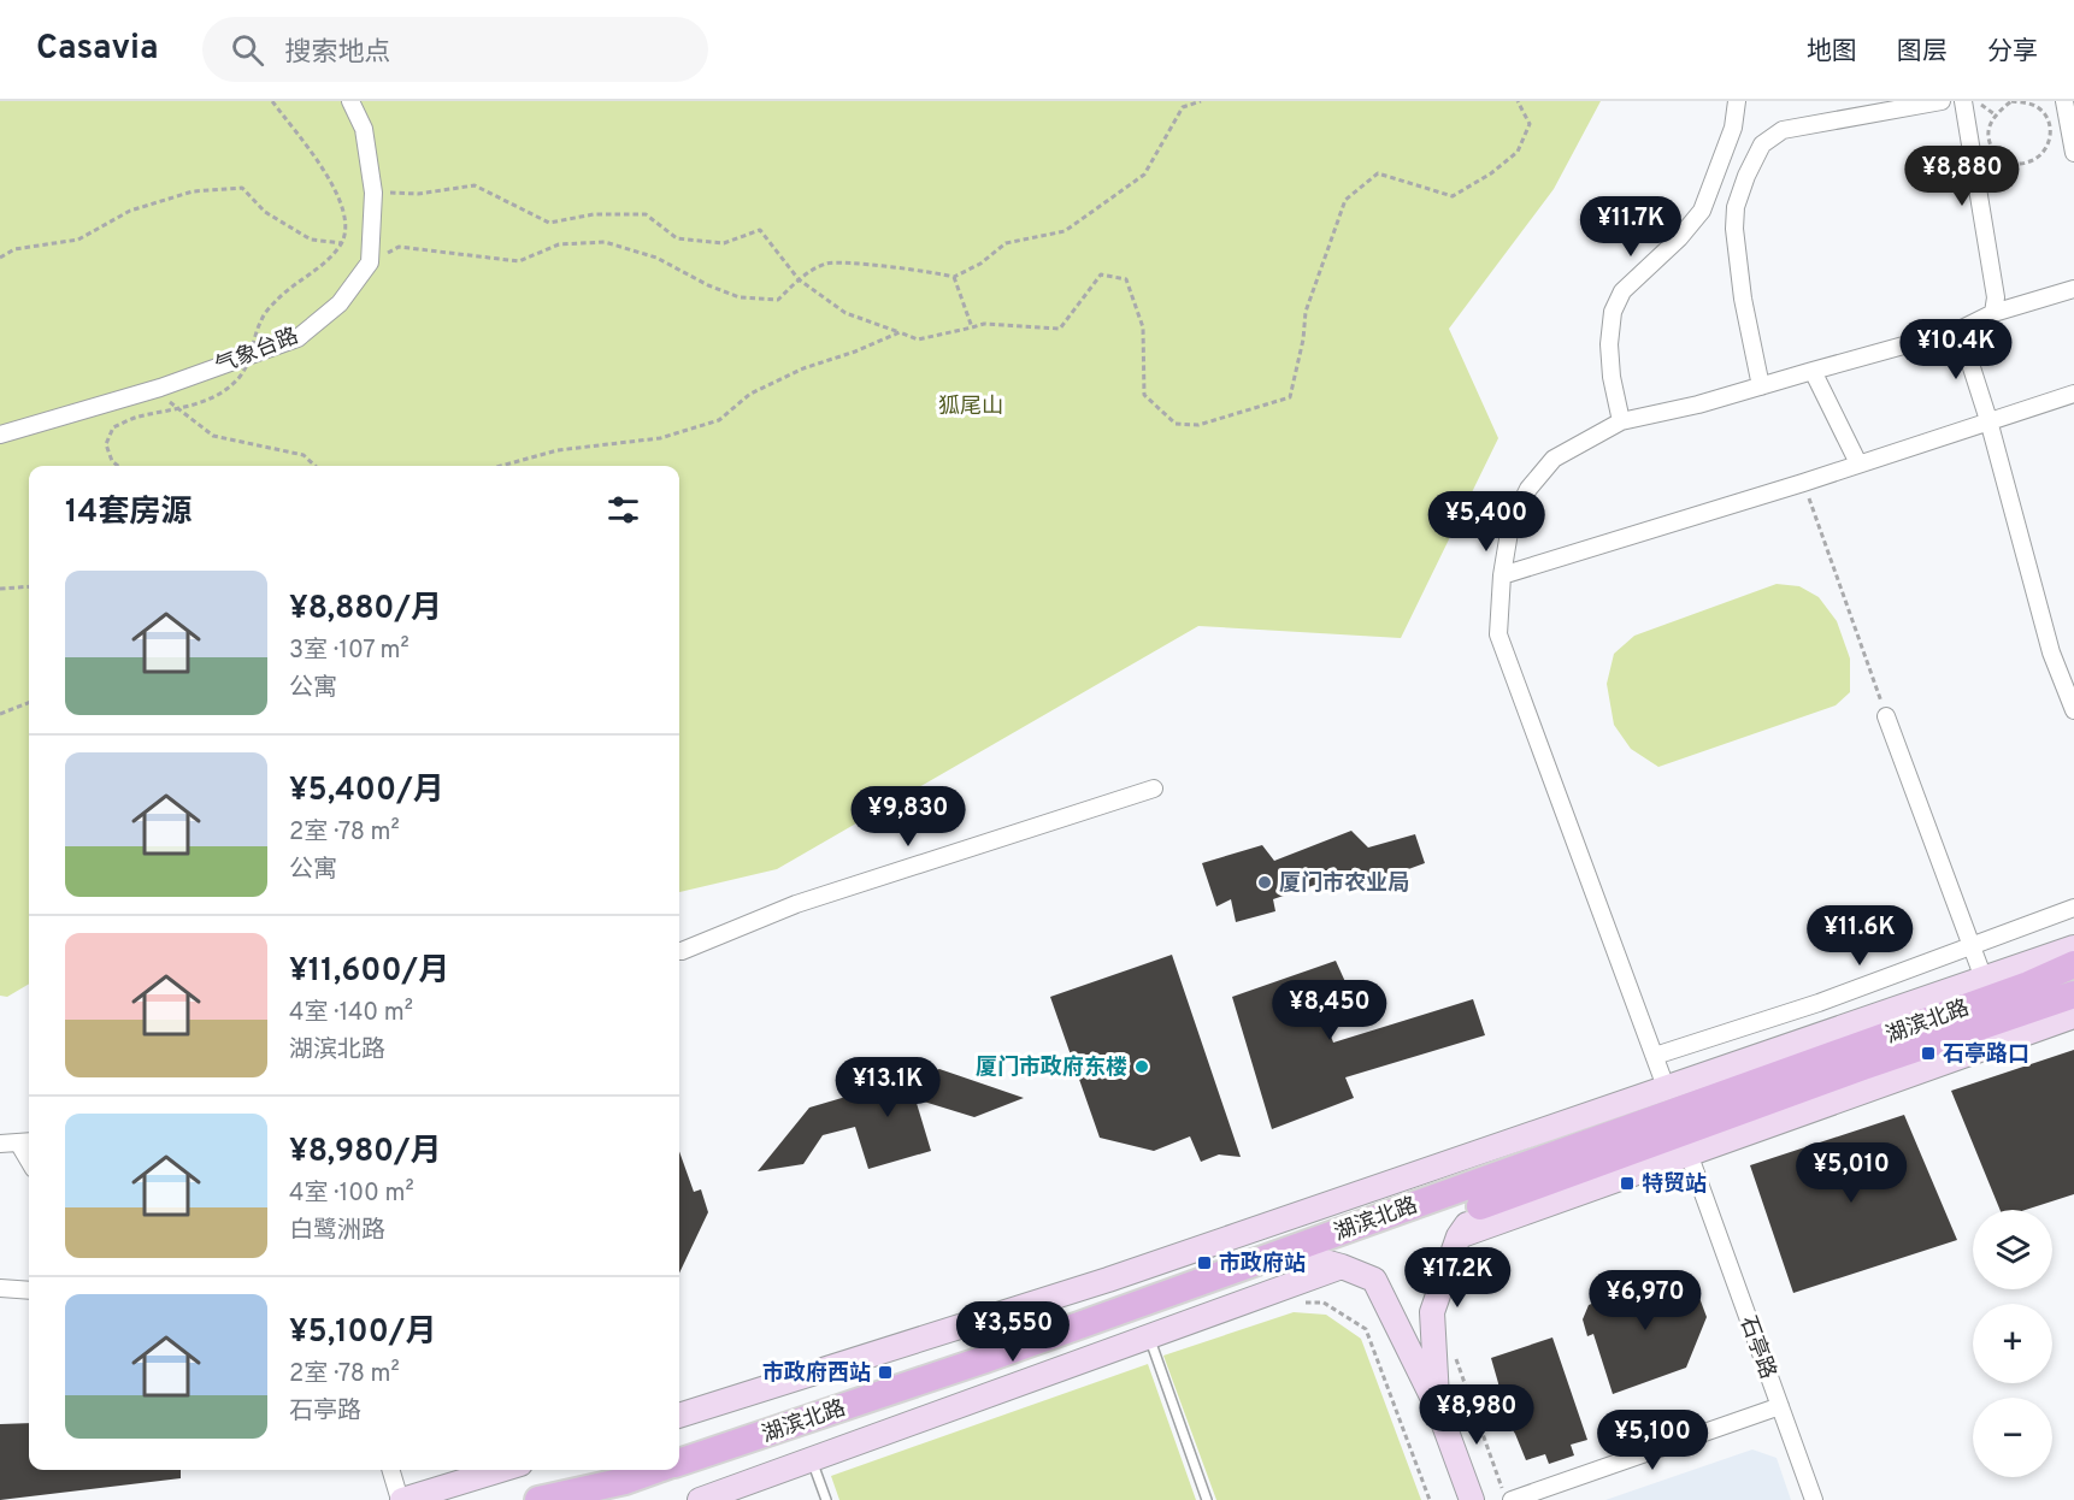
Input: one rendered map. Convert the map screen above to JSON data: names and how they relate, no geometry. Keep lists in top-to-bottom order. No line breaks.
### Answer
{"streets":{"main road":["湖滨北路"],"street":["气象台路","石亭路"]},"parks":["狐尾山"],"places":{"other":["厦门市农业局","厦门市政府东楼"],"transit":["石亭路口","特贸站","市政府站","市政府西站"]},"page":{"header":"Casavia","search":"搜索地点","nav":["地图","图层","分享"],"price":["¥8,880","¥11.7K","¥10.4K","¥5,400","¥9,830","¥11.6K","¥8,450","¥13.1K","¥5,010","¥17.2K","¥6,970","¥3,550","¥8,980","¥5,100"],"heading":"14套房源","list":[{"name":"¥8,880/月","note":"3室 · 107 m² · 公寓"},{"name":"¥5,400/月","note":"2室 · 78 m² · 公寓"},{"name":"¥11,600/月","note":"4室 · 140 m² · 湖滨北路"},{"name":"¥8,980/月","note":"4室 · 100 m² · 白鹭洲路"},{"name":"¥5,100/月","note":"2室 · 78 m² · 石亭路"}],"map_buttons":["+","−"]}}
